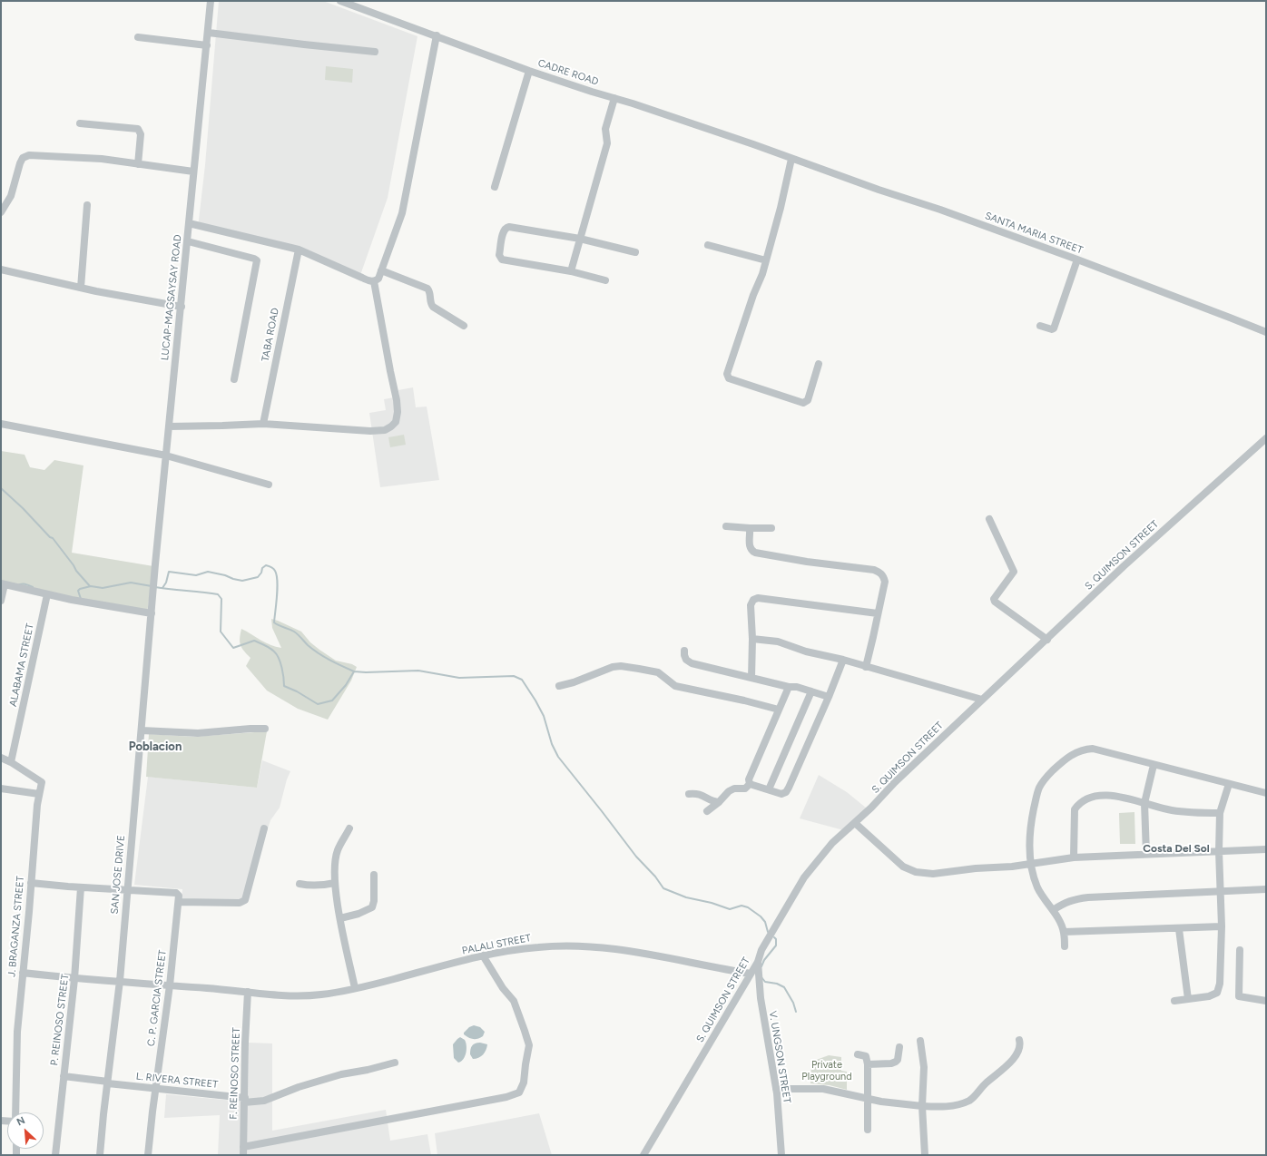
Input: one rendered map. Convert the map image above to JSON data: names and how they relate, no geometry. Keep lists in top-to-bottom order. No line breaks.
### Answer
{"streets":{"street":["CADRE ROAD","SANTA MARIA STREET","LUCAP-MAGSAYSAY ROAD","TABA ROAD","S. QUIMSON STREET","ALABAMA STREET","SAN JOSE DRIVE","J. BRAGANZA STREET","PALALI STREET","C. P. GARCIA STREET","P. REINOSO STREET","V. UNGSON STREET","F. REINOSO STREET","L. RIVERA STREET"]},"crossings":[["CADRE ROAD","SANTA MARIA STREET"],["LUCAP-MAGSAYSAY ROAD","SAN JOSE DRIVE"],["S. QUIMSON STREET","PALALI STREET"],["S. QUIMSON STREET","V. UNGSON STREET"],["ALABAMA STREET","J. BRAGANZA STREET"],["SAN JOSE DRIVE","PALALI STREET"],["SAN JOSE DRIVE","L. RIVERA STREET"],["J. BRAGANZA STREET","PALALI STREET"],["PALALI STREET","C. P. GARCIA STREET"],["PALALI STREET","P. REINOSO STREET"],["PALALI STREET","F. REINOSO STREET"],["C. P. GARCIA STREET","L. RIVERA STREET"],["P. REINOSO STREET","L. RIVERA STREET"],["F. REINOSO STREET","L. RIVERA STREET"]],"districts":["Poblacion","Costa Del Sol"],"parks":["Private Playground"],"north":"top left"}
